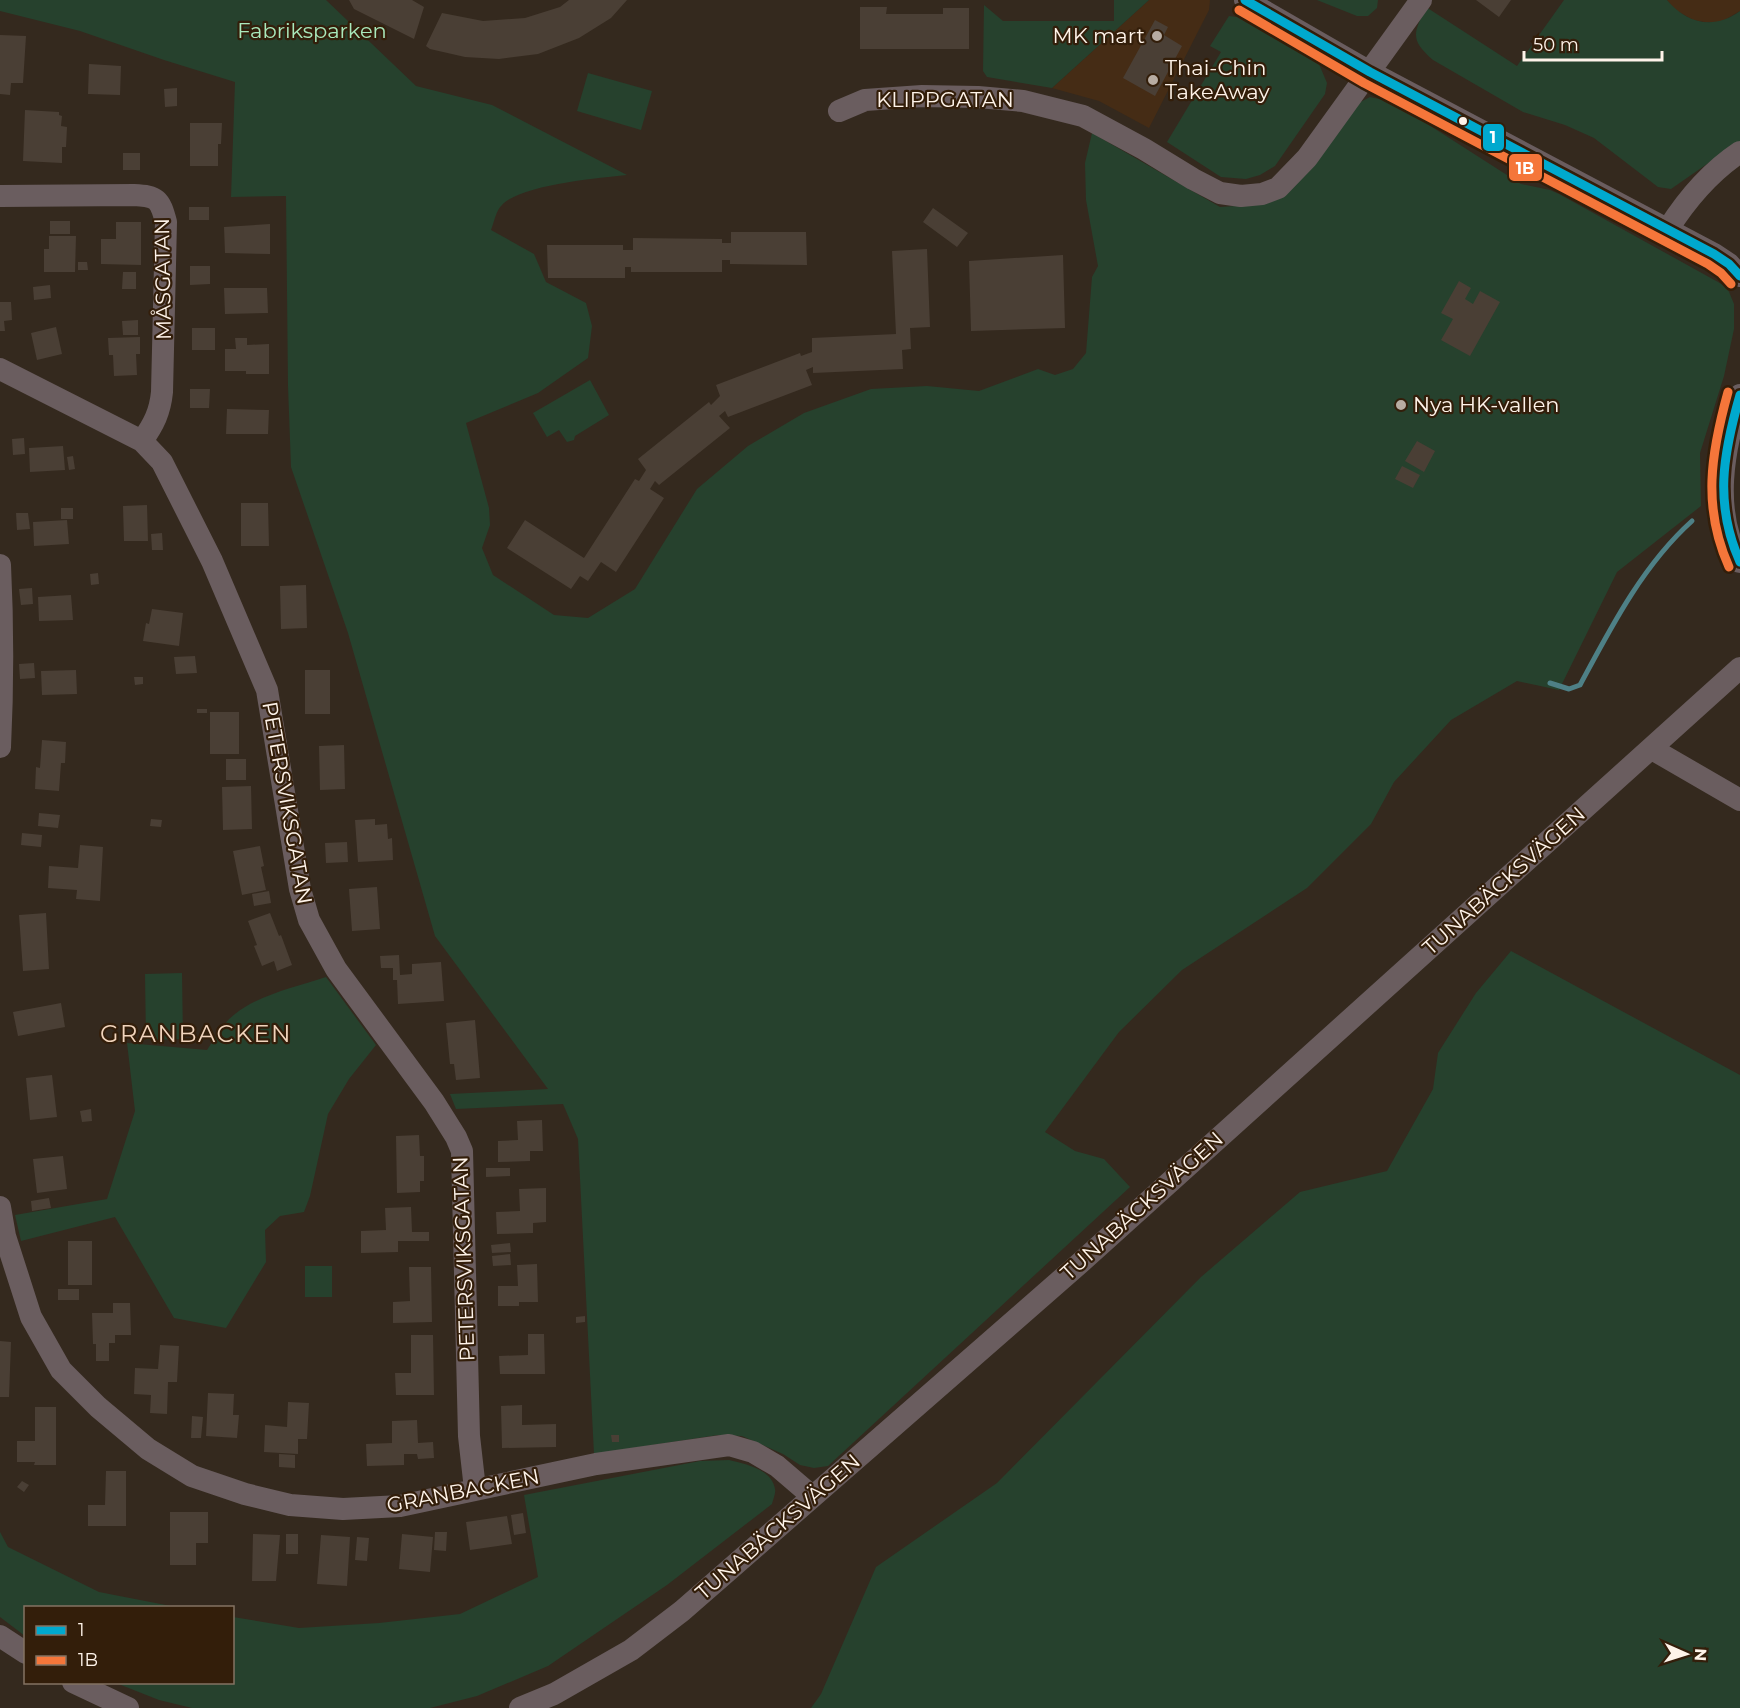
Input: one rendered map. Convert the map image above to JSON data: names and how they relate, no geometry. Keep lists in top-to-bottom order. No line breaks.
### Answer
{"streets":{"street":["KLIPPGATAN","MÅSGATAN","PETERSVIKSGATAN","TUNABÄCKSVÄGEN","GRANBACKEN"]},"crossings":[["MÅSGATAN","PETERSVIKSGATAN"],["PETERSVIKSGATAN","GRANBACKEN"],["TUNABÄCKSVÄGEN","GRANBACKEN"]],"districts":["GRANBACKEN"],"parks":["Fabriksparken"],"places":["MK mart","Thai-Chin TakeAway","Nya HK-vallen"],"lines":["transit line 1","transit line 1B"],"legend":["1","1B"],"scale_bar":"50 m","north":"right"}
